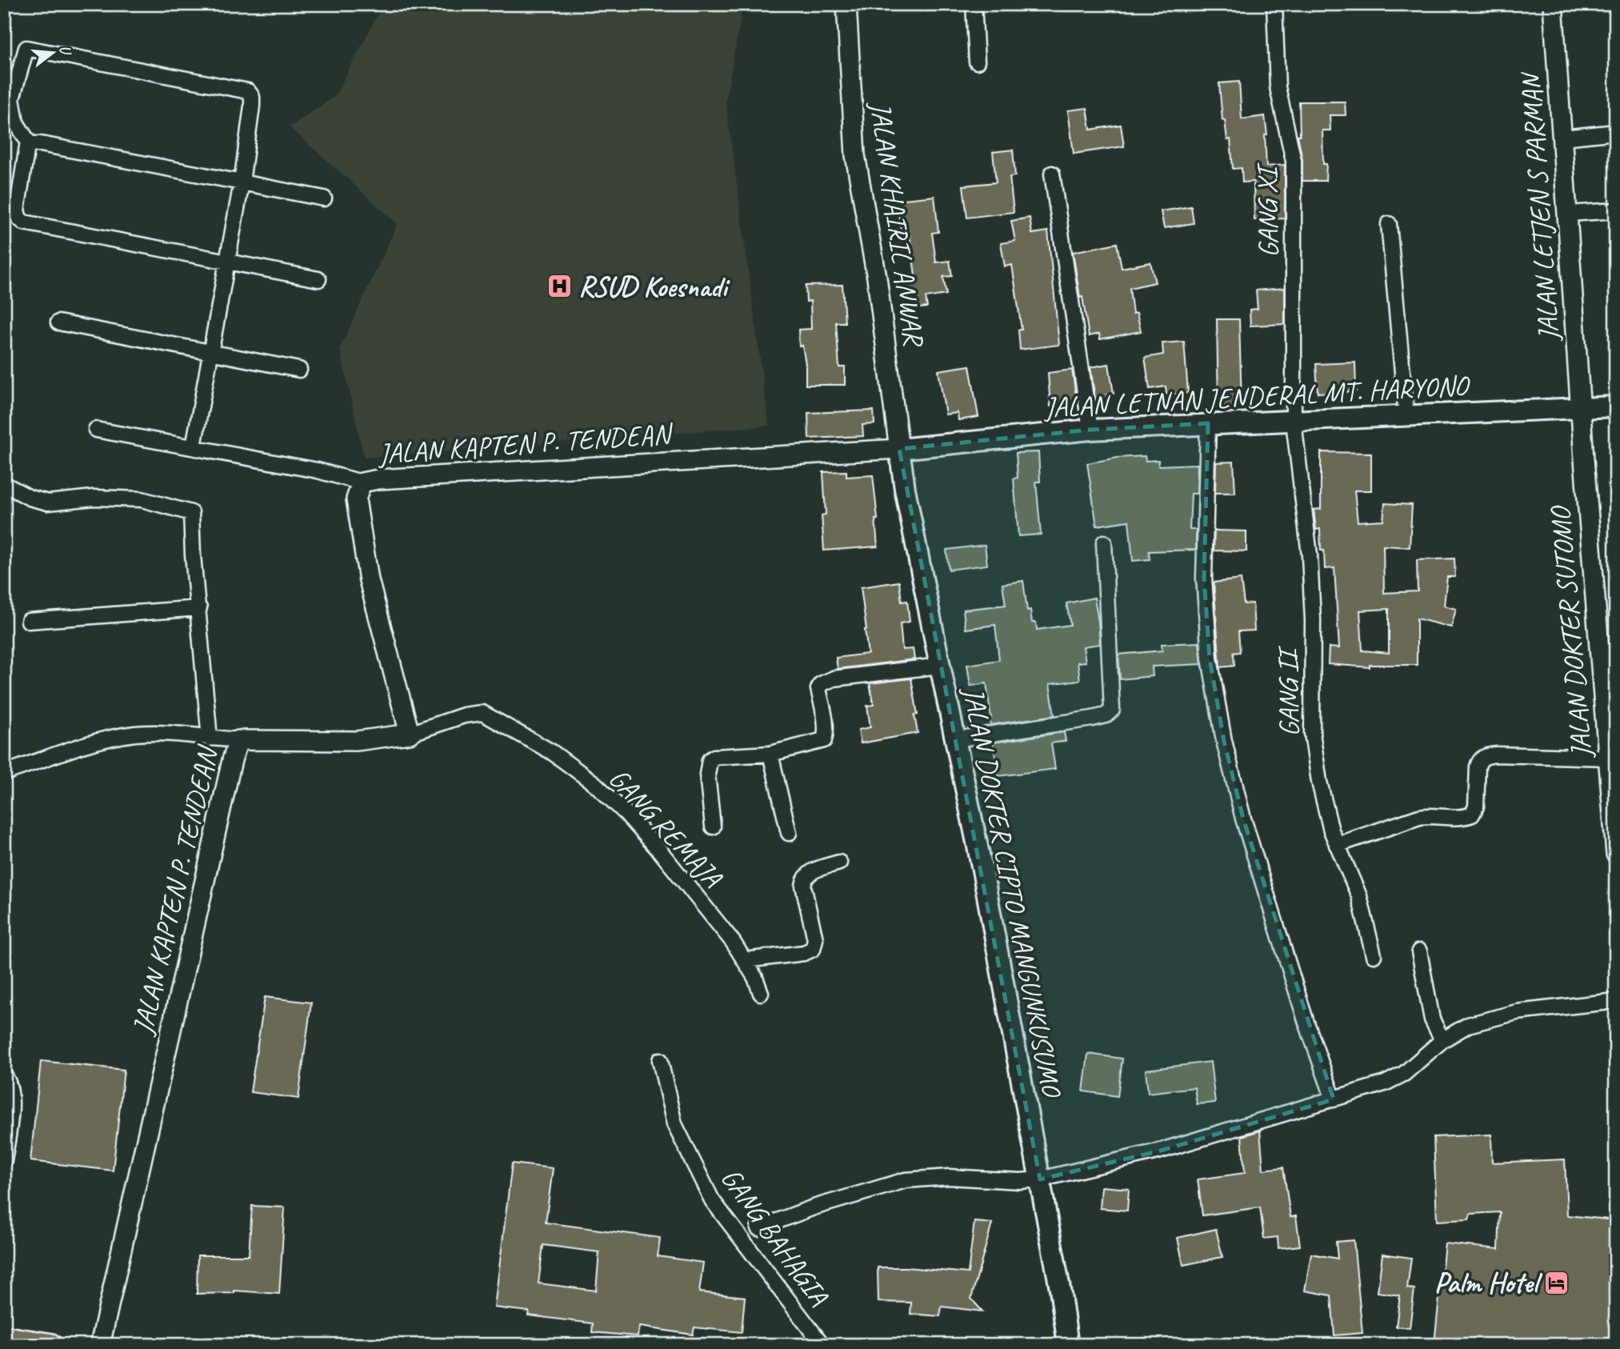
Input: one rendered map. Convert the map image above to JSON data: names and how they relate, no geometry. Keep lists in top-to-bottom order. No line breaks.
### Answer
{"streets":{"main road":["JALAN LETNAN JENDERAL MT. HARYONO","JALAN DOKTER CIPTO MANGUNKUSUMO"],"street":["JALAN LETJEN S PARMAN","GANG XI","JALAN KHAIRIL ANWAR","JALAN KAPTEN P. TENDEAN","JALAN DOKTER SUTOMO","GANG II","GANG REMAJA","GANG BAHAGIA"]},"crossings":[["JALAN LETJEN S PARMAN","JALAN LETNAN JENDERAL MT. HARYONO"],["JALAN LETJEN S PARMAN","JALAN DOKTER SUTOMO"],["GANG XI","JALAN LETNAN JENDERAL MT. HARYONO"],["GANG XI","GANG II"],["JALAN KHAIRIL ANWAR","JALAN LETNAN JENDERAL MT. HARYONO"],["JALAN KHAIRIL ANWAR","JALAN KAPTEN P. TENDEAN"],["JALAN KHAIRIL ANWAR","JALAN DOKTER CIPTO MANGUNKUSUMO"],["JALAN LETNAN JENDERAL MT. HARYONO","JALAN KAPTEN P. TENDEAN"],["JALAN LETNAN JENDERAL MT. HARYONO","JALAN DOKTER SUTOMO"],["JALAN LETNAN JENDERAL MT. HARYONO","GANG II"],["JALAN LETNAN JENDERAL MT. HARYONO","JALAN DOKTER CIPTO MANGUNKUSUMO"],["JALAN KAPTEN P. TENDEAN","GANG REMAJA"],["JALAN KAPTEN P. TENDEAN","JALAN DOKTER CIPTO MANGUNKUSUMO"]],"places":{"hospital":["RSUD Koesnadi"],"hotel":["Palm Hotel"]},"north":"right"}
